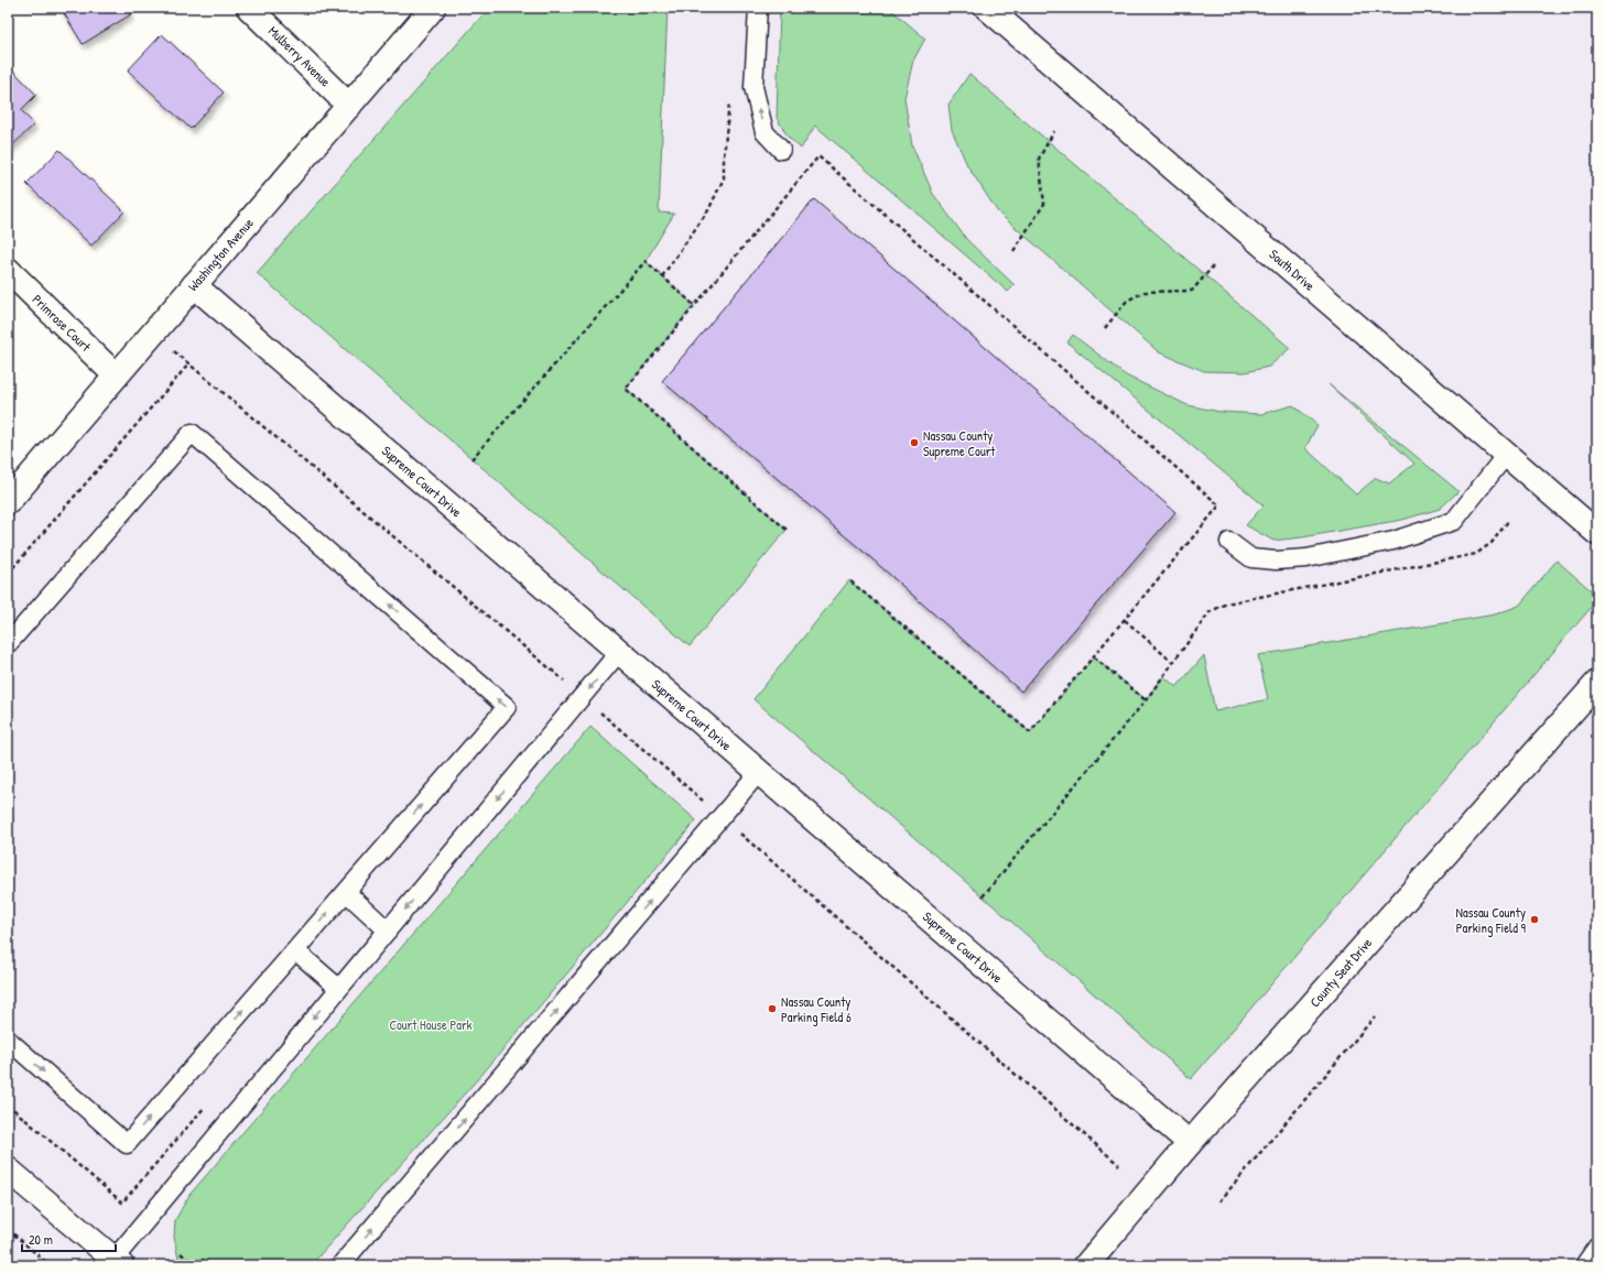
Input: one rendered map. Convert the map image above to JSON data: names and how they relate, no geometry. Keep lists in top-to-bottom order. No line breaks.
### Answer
{"streets":{"street":["Mulberry Avenue","Washington Avenue","South Drive","Primrose Court","Supreme Court Drive","County Seat Drive"]},"crossings":[["Mulberry Avenue","Washington Avenue"],["Washington Avenue","Primrose Court"],["Washington Avenue","Supreme Court Drive"],["Supreme Court Drive","County Seat Drive"]],"parks":["Court House Park"],"places":["Nassau County Supreme Court","Nassau County Parking Field 9","Nassau County Parking Field 6"],"scale_bar":"20 m"}
